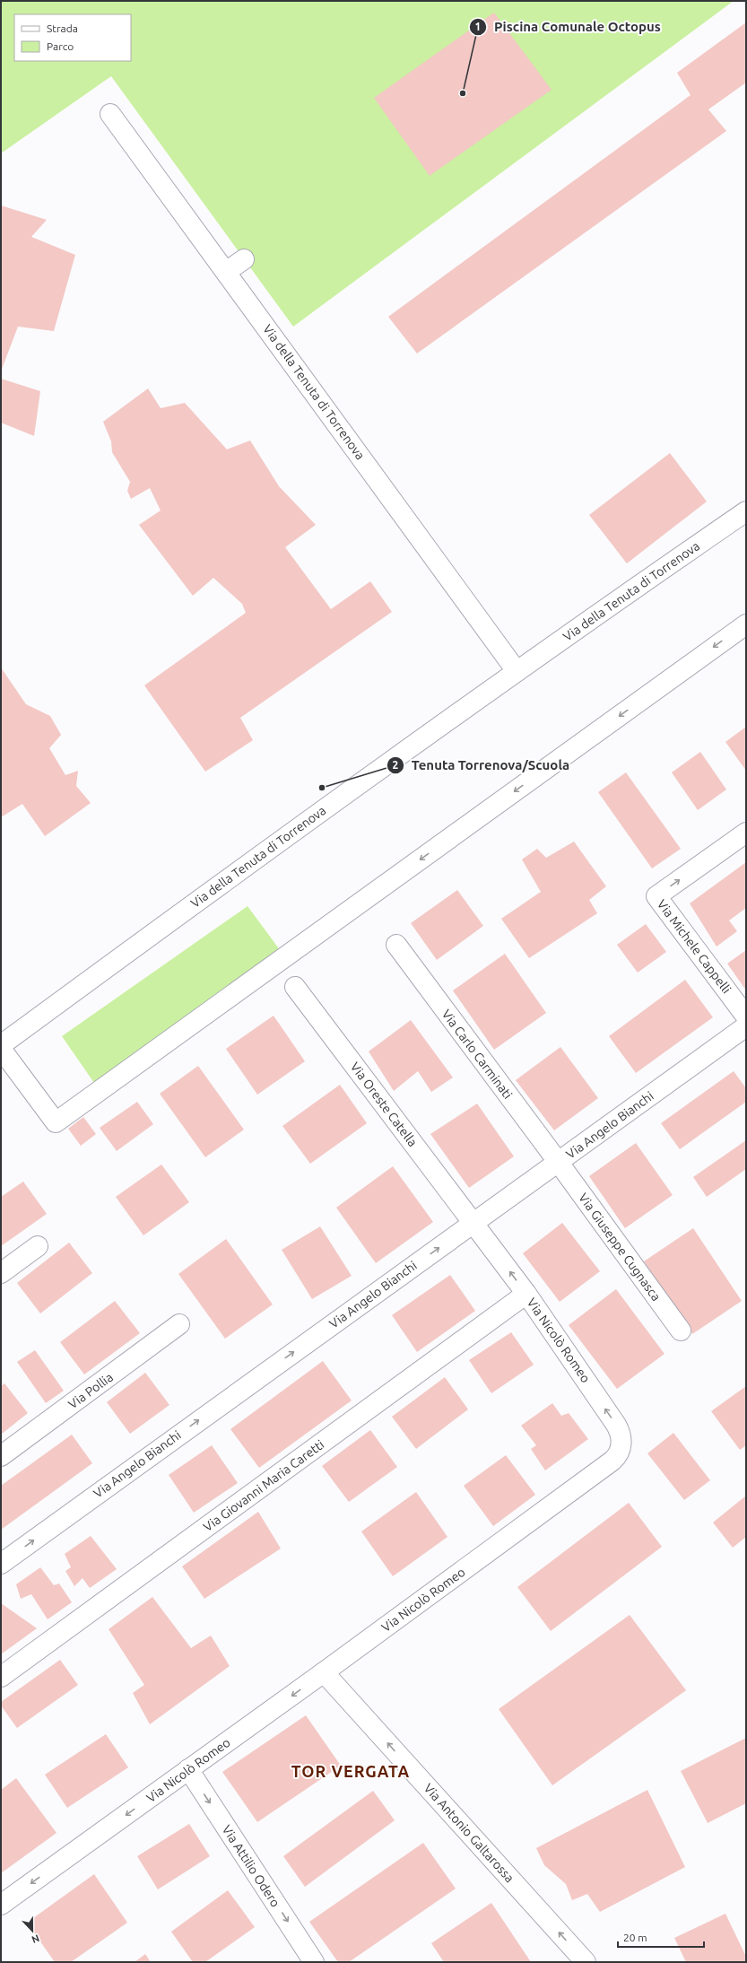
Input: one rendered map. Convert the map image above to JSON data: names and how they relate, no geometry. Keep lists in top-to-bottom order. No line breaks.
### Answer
{"streets":{"street":["Via della Tenuta di Torrenova","Via Michele Cappelli","Via Carlo Carminati","Via Oreste Catella","Via Angelo Bianchi","Via Giuseppe Cugnasca","Via Nicolò Romeo","Via Pollia","Via Giovanni Maria Caretti","Via Antonio Galtarossa","Via Attilio Odero"]},"crossings":[["Via Carlo Carminati","Via Angelo Bianchi"],["Via Carlo Carminati","Via Giuseppe Cugnasca"],["Via Oreste Catella","Via Angelo Bianchi"],["Via Oreste Catella","Via Nicolò Romeo"],["Via Angelo Bianchi","Via Giuseppe Cugnasca"],["Via Angelo Bianchi","Via Nicolò Romeo"],["Via Nicolò Romeo","Via Giovanni Maria Caretti"],["Via Nicolò Romeo","Via Antonio Galtarossa"],["Via Nicolò Romeo","Via Attilio Odero"]],"one_way":["Via Angelo Bianchi","Via Antonio Galtarossa","Via Attilio Odero"],"districts":["TOR VERGATA"],"places":["Piscina Comunale Octopus","Tenuta Torrenova/Scuola"],"legend":["Strada","Parco"],"scale_bar":"20 m","north":"bottom"}
